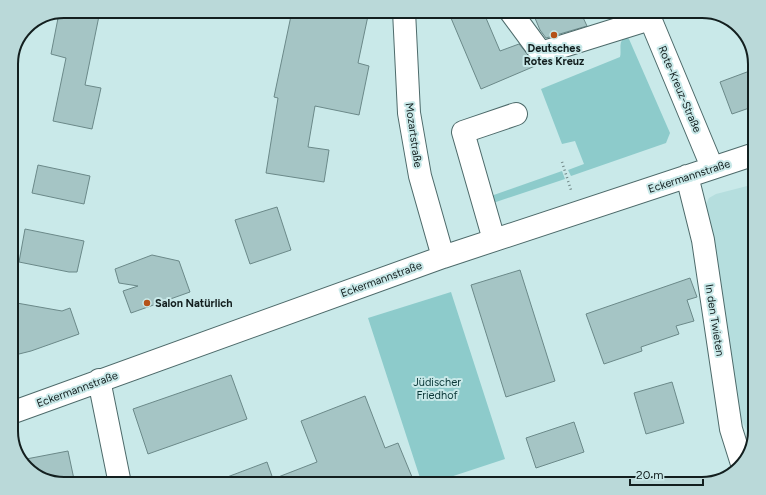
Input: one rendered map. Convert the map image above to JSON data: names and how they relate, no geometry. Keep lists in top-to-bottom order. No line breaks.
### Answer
{"streets":{"street":["Rote-Kreuz-Straße","Mozartstraße","Eckermannstraße","In den Twieten"]},"crossings":[["Rote-Kreuz-Straße","Eckermannstraße"],["Mozartstraße","Eckermannstraße"],["Eckermannstraße","In den Twieten"]],"parks":["Jüdischer Friedhof"],"places":["Deutsches Rotes Kreuz","Salon Natürlich"],"scale_bar":"20 m"}
